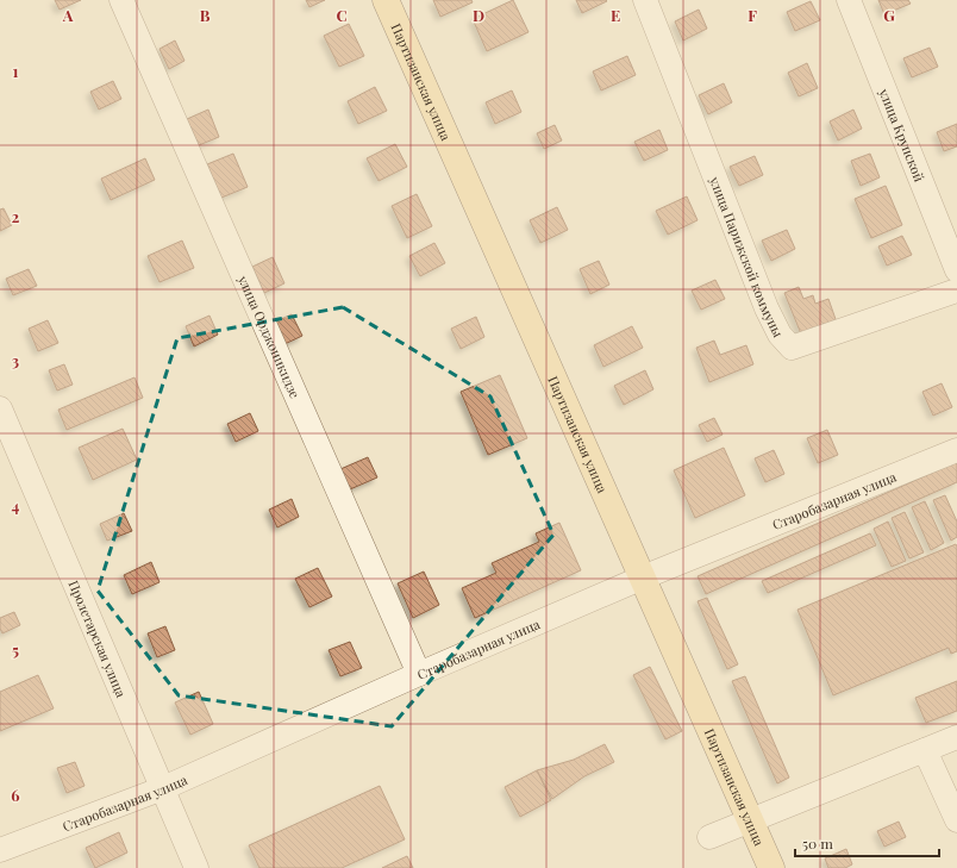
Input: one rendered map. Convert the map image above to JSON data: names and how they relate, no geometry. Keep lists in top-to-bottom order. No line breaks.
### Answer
{"streets":{"main road":["Партизанская улица"],"street":["улица Крупской","улица Парижской коммуны","улица Орджоникидзе","Старобазарная улица","Пролетарская улица"]},"crossings":[["Партизанская улица","Старобазарная улица"],["улица Орджоникидзе","Старобазарная улица"],["Старобазарная улица","Пролетарская улица"]],"scale_bar":"50 m","grid":{"columns":["A","B","C","D","E","F","G"],"rows":["1","2","3","4","5","6"]}}
